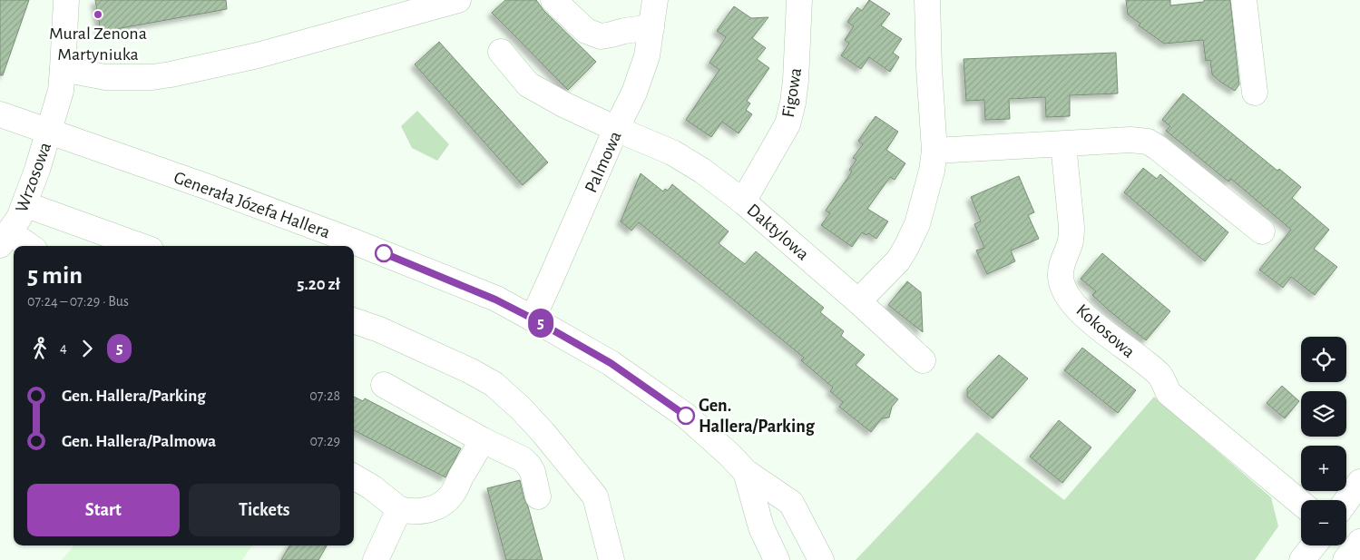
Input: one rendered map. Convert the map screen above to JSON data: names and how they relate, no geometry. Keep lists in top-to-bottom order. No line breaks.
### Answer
{"streets":{"street":["Figowa","Palmowa","Wrzosowa","Generała Józefa Hallera","Daktylowa","Kokosowa"]},"crossings":[["Figowa","Daktylowa"],["Palmowa","Generała Józefa Hallera"],["Palmowa","Daktylowa"],["Wrzosowa","Generała Józefa Hallera"]],"places":["Mural Zenona Martyniuka","Gen. Hallera/Parking"],"lines":["bus line 5"],"page":{"on_map":"5","heading":["5 min","07:24 – 07:29 · Bus","5.20 zł"],"legs":["4","5"],"map_buttons":["+","−"],"list":[{"name":"Gen. Hallera/Parking","value":"07:28"},{"name":"Gen. Hallera/Palmowa","value":"07:29"}],"buttons":["Start","Tickets"]}}
